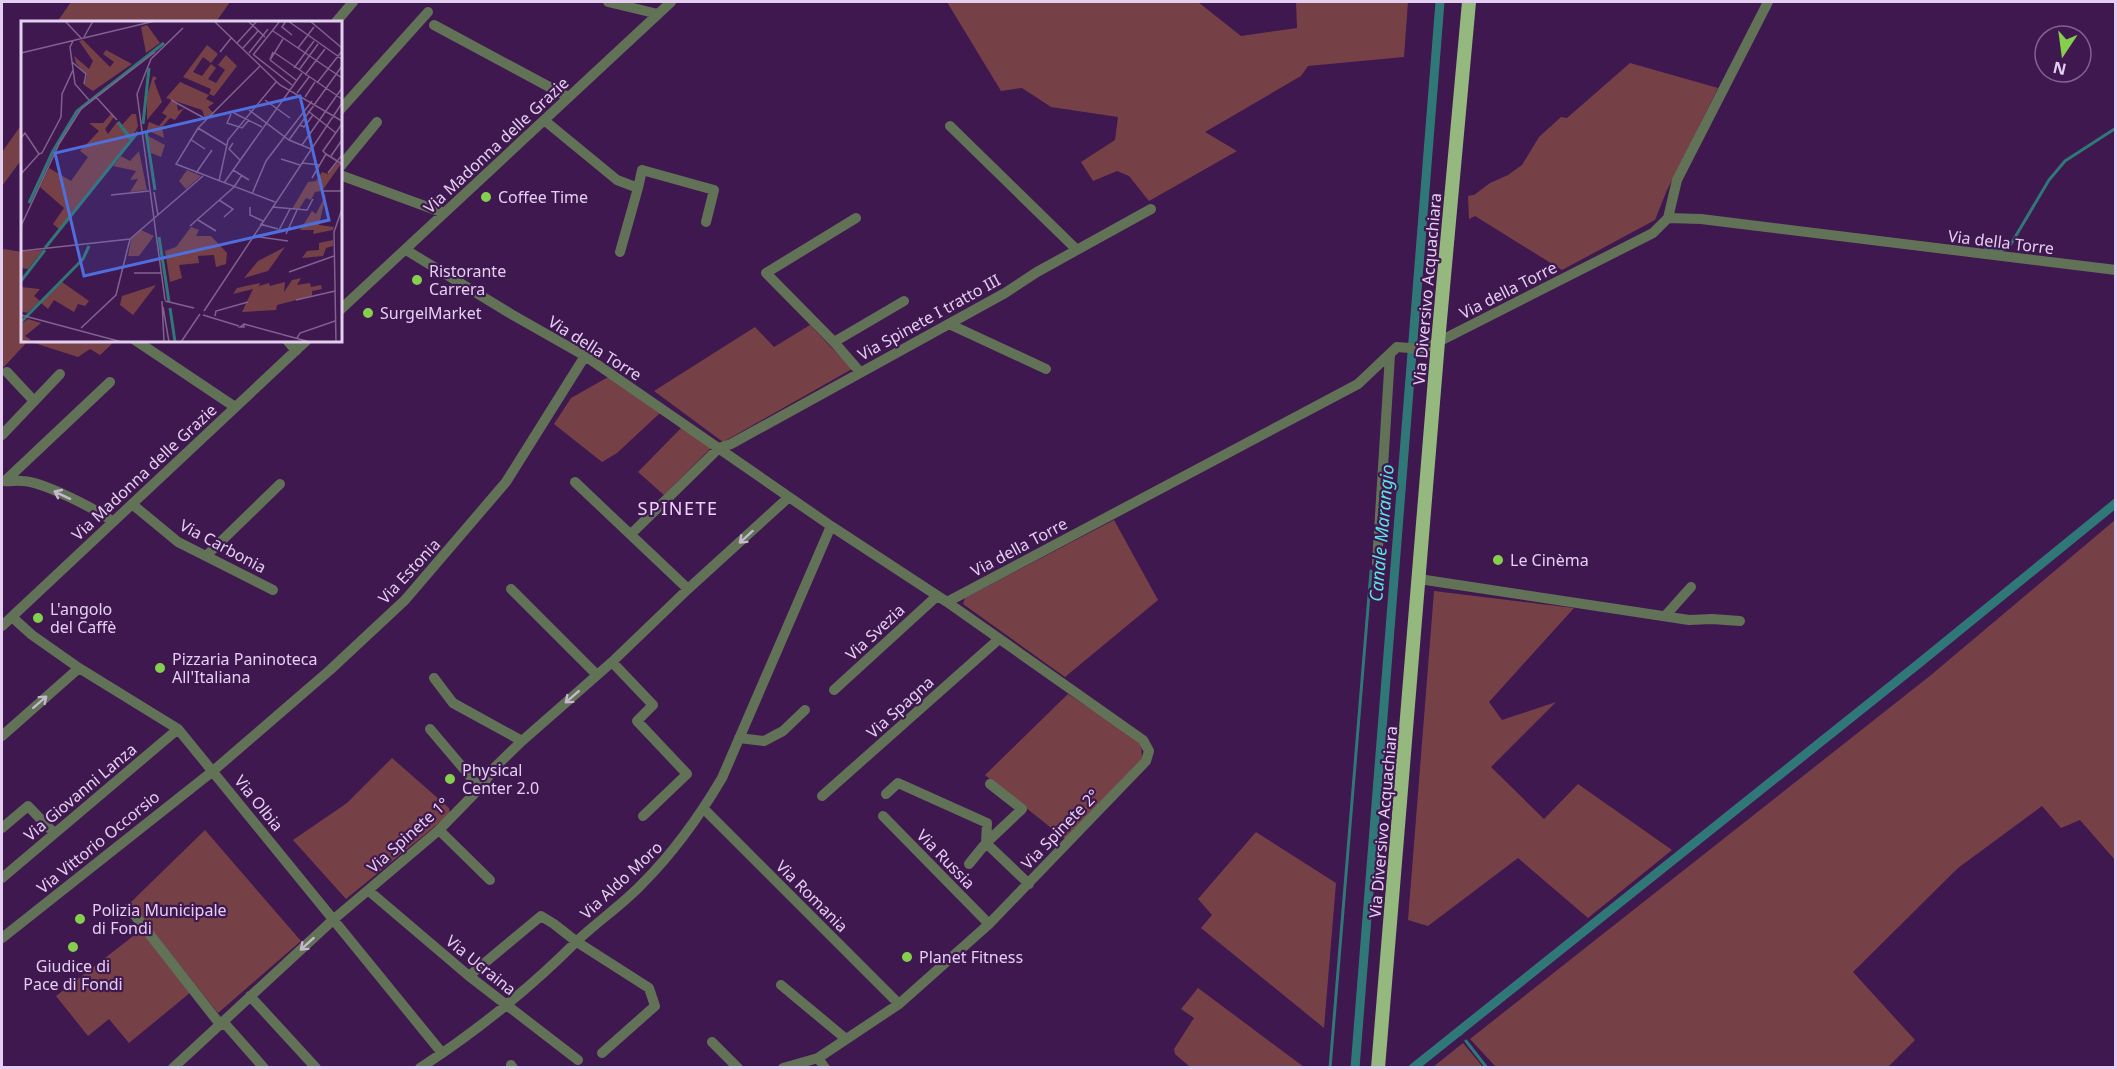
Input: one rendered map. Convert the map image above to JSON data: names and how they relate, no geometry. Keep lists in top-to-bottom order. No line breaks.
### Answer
{"streets":{"main road":["Via Diversivo Acquachiara"],"street":["Via Madonna delle Grazie","Via della Torre","Via Spinete I tratto III","Via Carbonia","Via Estonia","Via Svezia","Via Spagna","Via Giovanni Lanza","Via Olbia","Via Spinete 2°","Via Spinete 1°","Via Vittorio Occorsio","Via Russia","Via Aldo Moro","Via Romania","Via Ucraina"]},"crossings":[["Via Madonna delle Grazie","Via della Torre"],["Via Madonna delle Grazie","Via Carbonia"],["Via Madonna delle Grazie","Via Olbia"],["Via della Torre","Via Diversivo Acquachiara"],["Via della Torre","Via Spinete I tratto III"],["Via della Torre","Via Estonia"],["Via della Torre","Via Svezia"],["Via della Torre","Via Spinete 2°"],["Via della Torre","Via Spinete 1°"],["Via della Torre","Via Aldo Moro"],["Via Estonia","Via Olbia"],["Via Estonia","Via Vittorio Occorsio"],["Via Svezia","Via Spinete 2°"],["Via Spagna","Via Spinete 2°"],["Via Giovanni Lanza","Via Olbia"],["Via Olbia","Via Spinete 1°"],["Via Olbia","Via Vittorio Occorsio"],["Via Olbia","Via Aldo Moro"],["Via Spinete 2°","Via Russia"],["Via Spinete 2°","Via Romania"],["Via Spinete 1°","Via Ucraina"],["Via Aldo Moro","Via Romania"],["Via Aldo Moro","Via Ucraina"]],"one_way":["Via Spinete 1°"],"districts":["SPINETE"],"water":["Canale Marangio"],"places":["Coffee Time","Ristorante Carrera","SurgelMarket","Le Cinèma","L'angolo del Caffè","Pizzaria Paninoteca All'Italiana","Physical Center 2.0","Polizia Municipale di Fondi","Giudice di Pace di Fondi","Planet Fitness"],"north":"bottom"}
